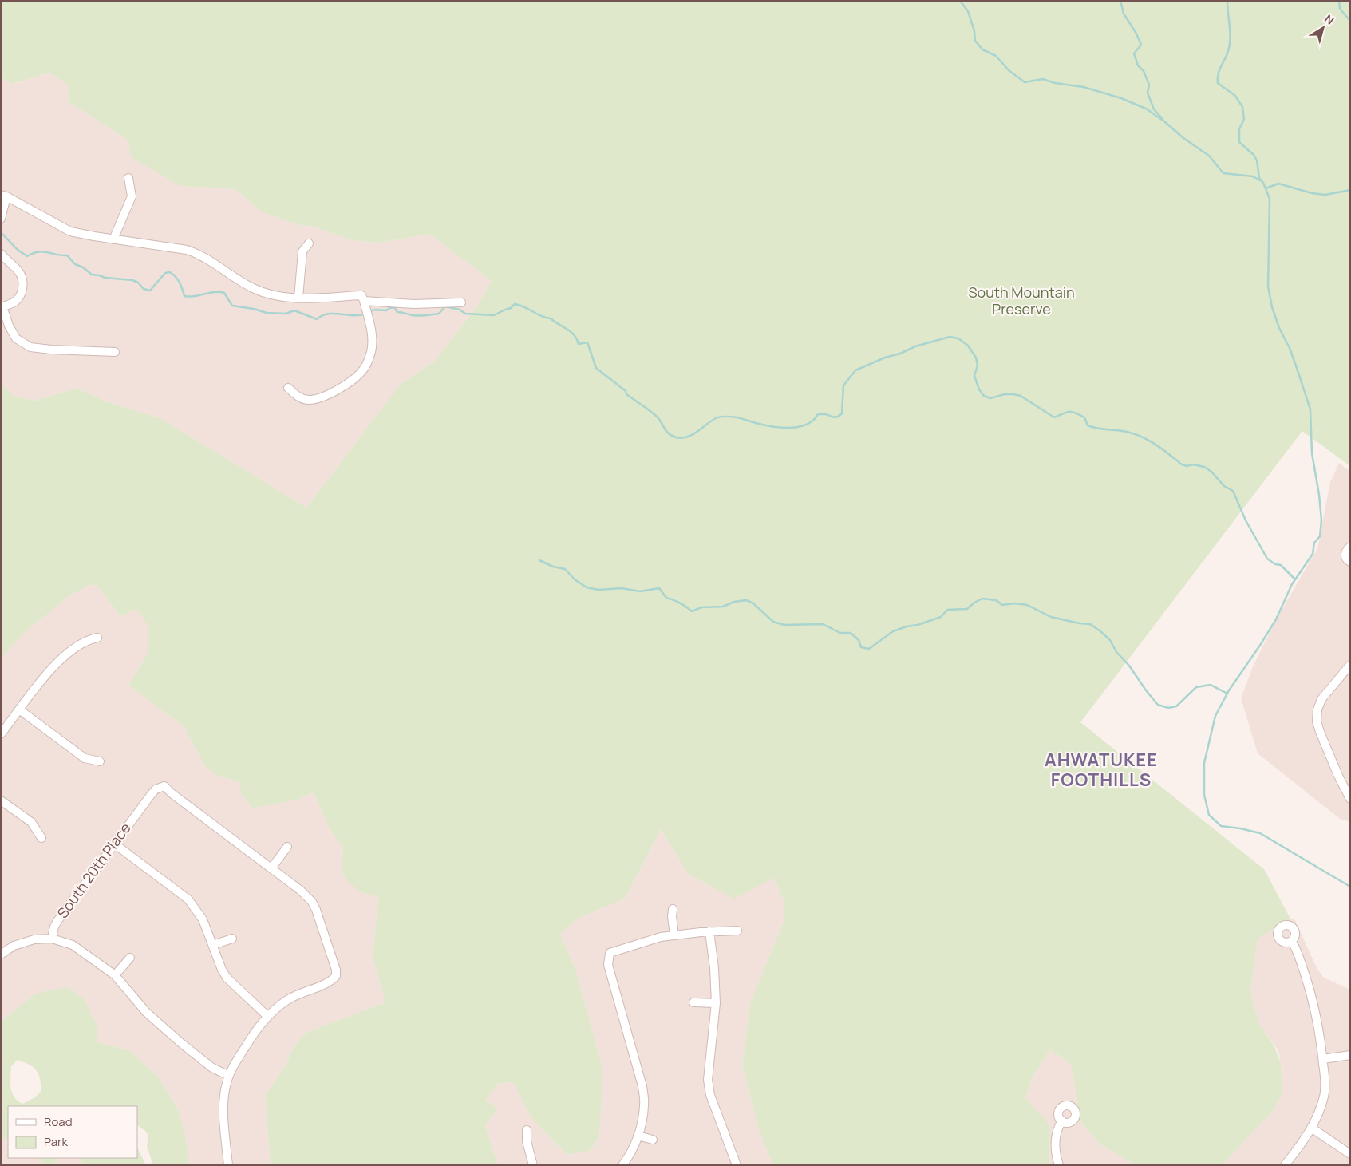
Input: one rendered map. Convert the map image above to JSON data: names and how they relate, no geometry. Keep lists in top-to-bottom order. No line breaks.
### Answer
{"streets":{"street":["South 20th Place"]},"districts":["AHWATUKEE FOOTHILLS"],"parks":["South Mountain Preserve"],"legend":["Road","Park"],"north":"top right"}
